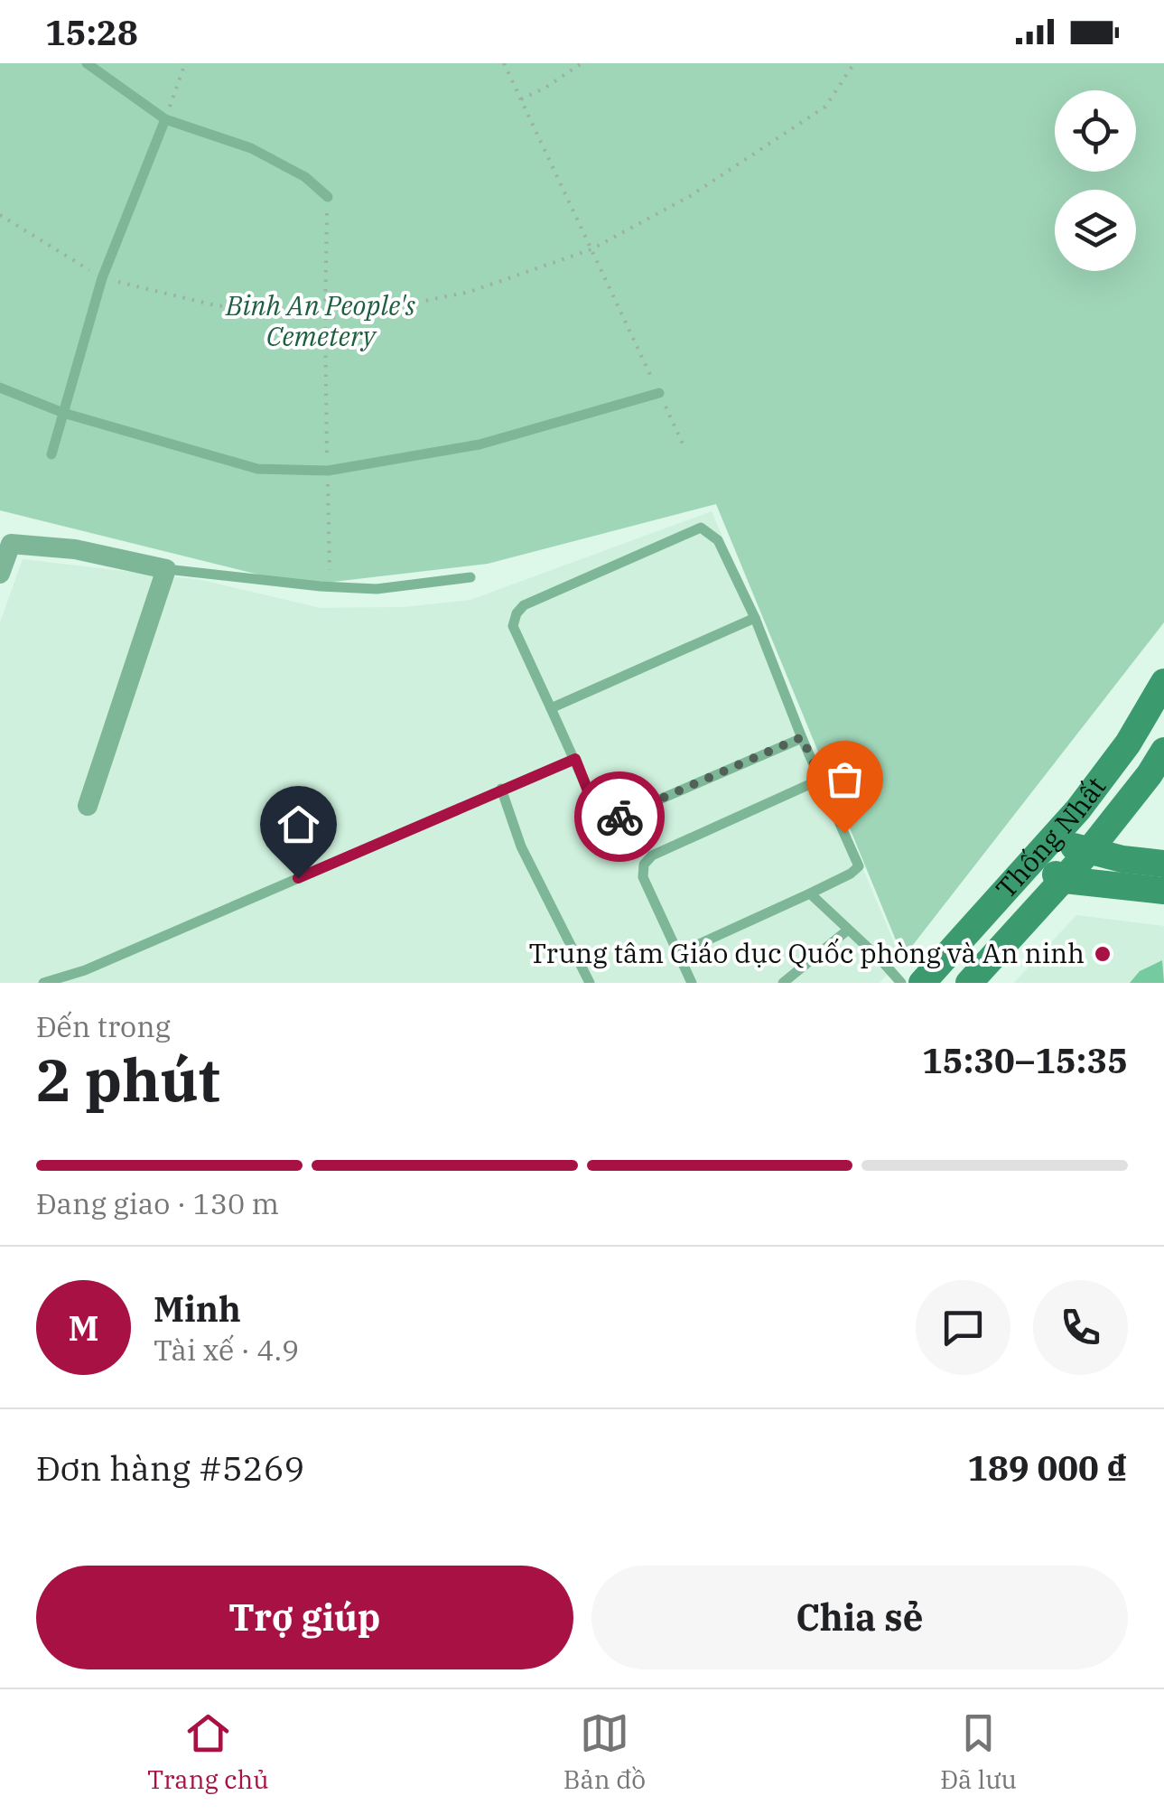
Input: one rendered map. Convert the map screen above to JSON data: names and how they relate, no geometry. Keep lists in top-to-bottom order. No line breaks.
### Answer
{"streets":{"main road":["Thống Nhất"]},"parks":["Binh An People's Cemetery"],"places":["Trung tâm Giáo dục Quốc phòng và An ninh"],"page":{"status":"15:28","heading":["2 phút","Đến trong","15:30–15:35"],"panel":["Minh","Tài xế · 4.9","Đơn hàng #5269","189 000 ₫"],"bar":"Đang giao · 130 m","round":"M","buttons":["Trợ giúp","Chia sẻ"],"tabs":["Trang chủ","Bản đồ","Đã lưu"]}}
